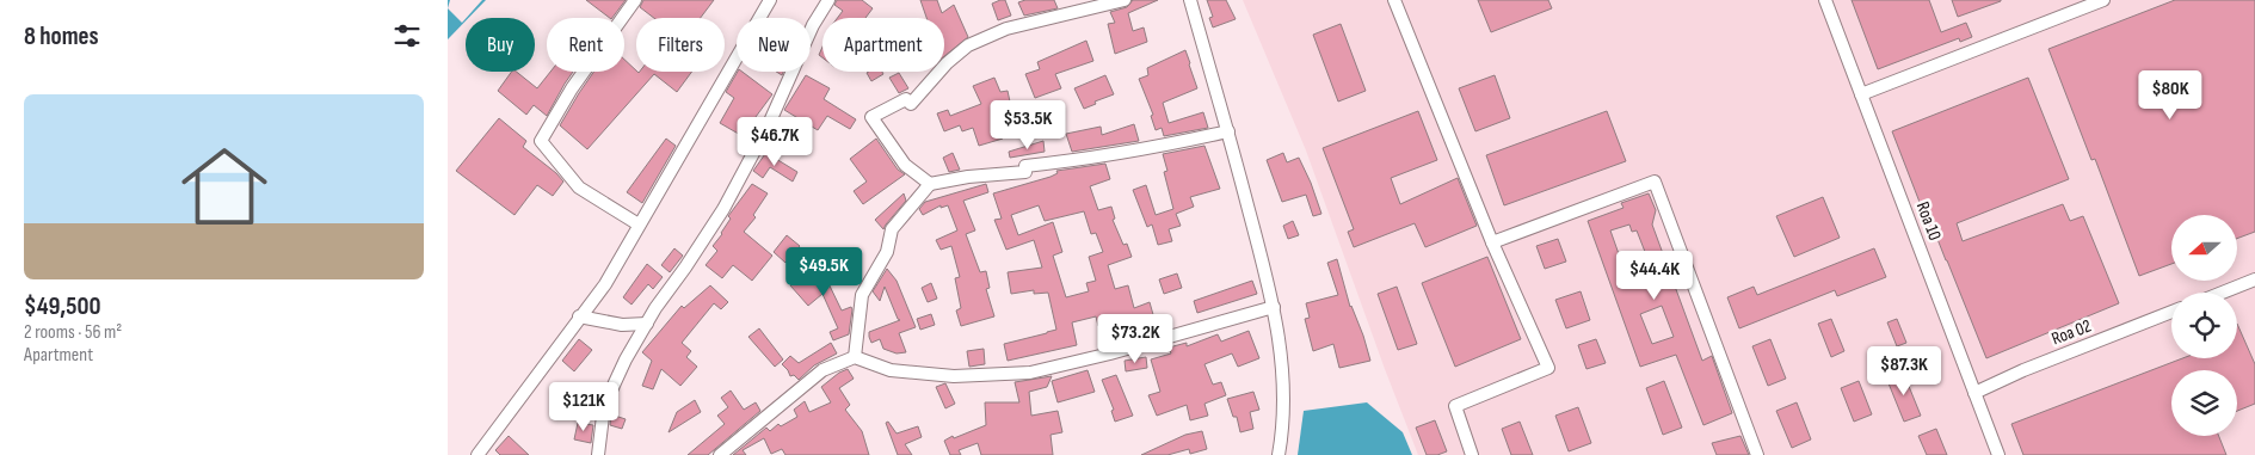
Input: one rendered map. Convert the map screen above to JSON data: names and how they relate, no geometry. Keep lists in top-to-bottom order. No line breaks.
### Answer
{"streets":{"street":["Roa 10","Roa 02"]},"crossings":[["Roa 10","Roa 02"]],"north":"left","page":{"heading":"8 homes","chip":["Buy","Rent","Filters","New","Apartment"],"price":["$80K","$53.5K","$46.7K","$49.5K","$44.4K","$73.2K","$87.3K","$121K"],"list":[{"name":"$49,500","note":"2 rooms · 56 m² · Apartment"}]}}
